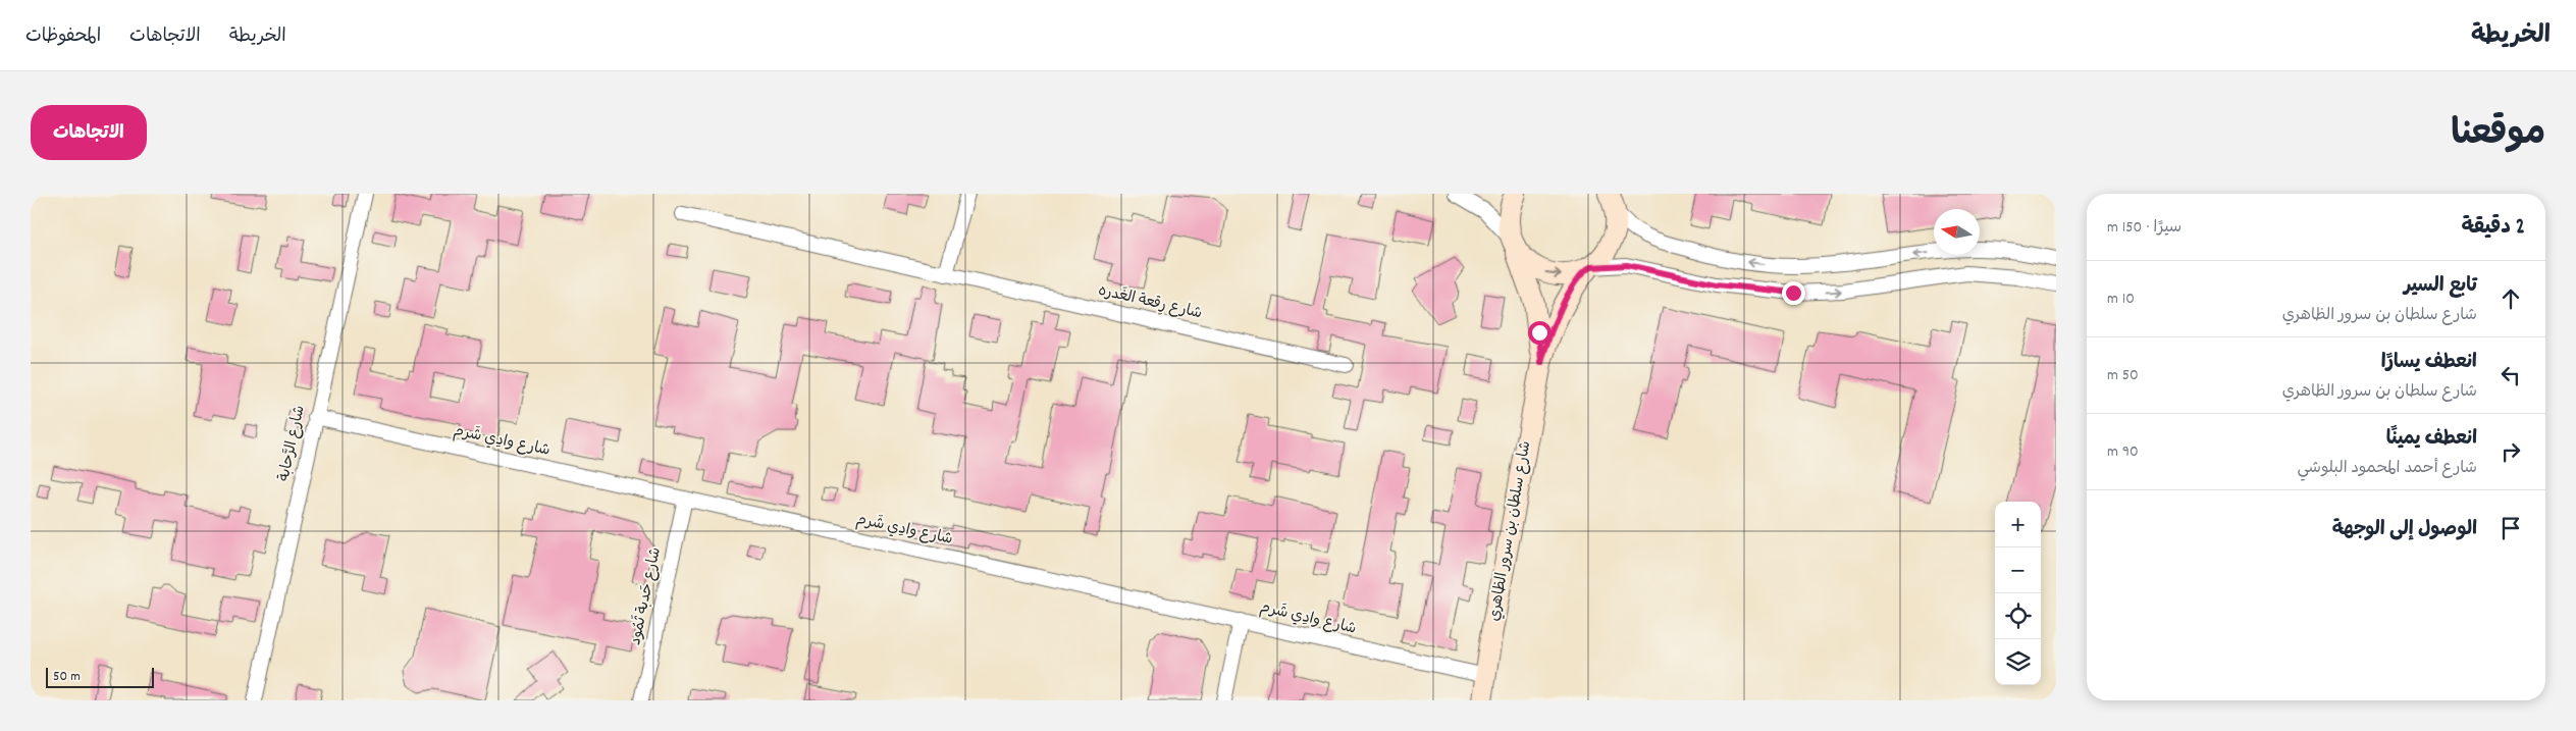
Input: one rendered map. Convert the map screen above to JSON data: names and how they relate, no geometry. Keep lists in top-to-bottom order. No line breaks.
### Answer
{"streets":{"street":["شارع رِقعة الغَدره","شارع وادِي شَرم","شارع الرَّحابة","شارع سلطان بن سرور الظاهري","شارع حَدبة ثَمُود"]},"crossings":[["شارع وادِي شَرم","شارع الرَّحابة"],["شارع وادِي شَرم","شارع سلطان بن سرور الظاهري"],["شارع وادِي شَرم","شارع حَدبة ثَمُود"]],"scale_bar":"50 m","north":"left","page":{"header":"الخريطة","nav":["الخريطة","الاتجاهات","المحفوظات"],"title":"موقعنا","buttons":"الاتجاهات","heading":["2 دقيقة","سيرًا · 150 m"],"list":[["تابع السير","شارع سلطان بن سرور الظاهري","10 m"],["انعطف يسارًا","شارع سلطان بن سرور الظاهري","50 m"],["انعطف يمينًا","شارع أحمد المحمود البلوشي","90 m"],"الوصول إلى الوجهة"],"map_buttons":["+","−"],"scale":"50 m"}}
